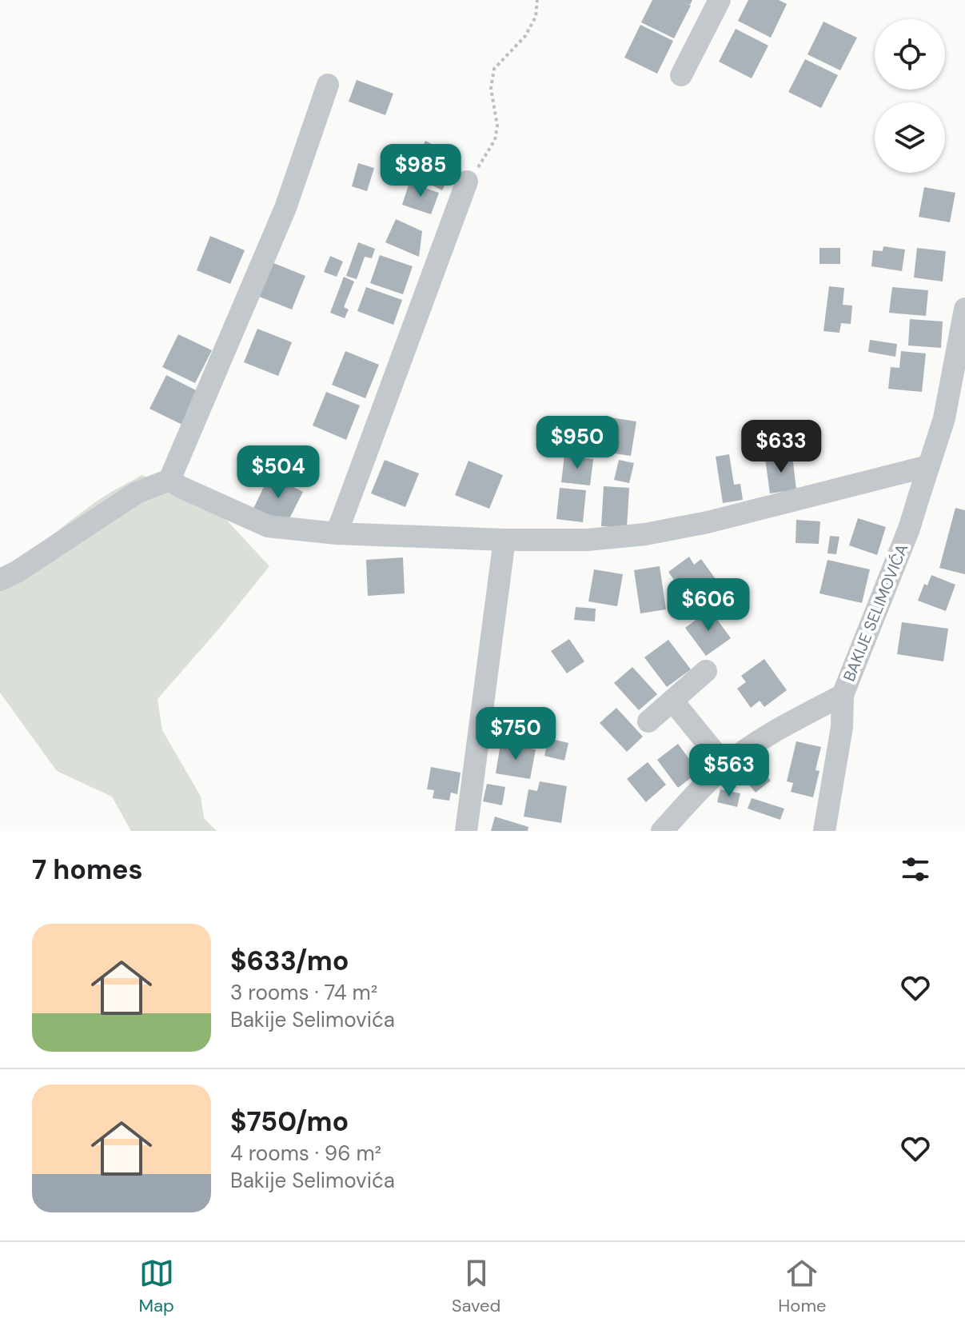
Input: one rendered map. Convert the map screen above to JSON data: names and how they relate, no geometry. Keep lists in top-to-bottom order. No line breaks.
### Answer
{"streets":{"street":["BAKIJE SELIMOVIĆA"]},"page":{"price":["$985","$950","$633","$504","$606","$750","$563"],"heading":"7 homes","list":[{"name":"$633/mo","note":"3 rooms · 74 m² · Bakije Selimovića"},{"name":"$750/mo","note":"4 rooms · 96 m² · Bakije Selimovića"}],"tabs":["Map","Saved","Home"]}}
